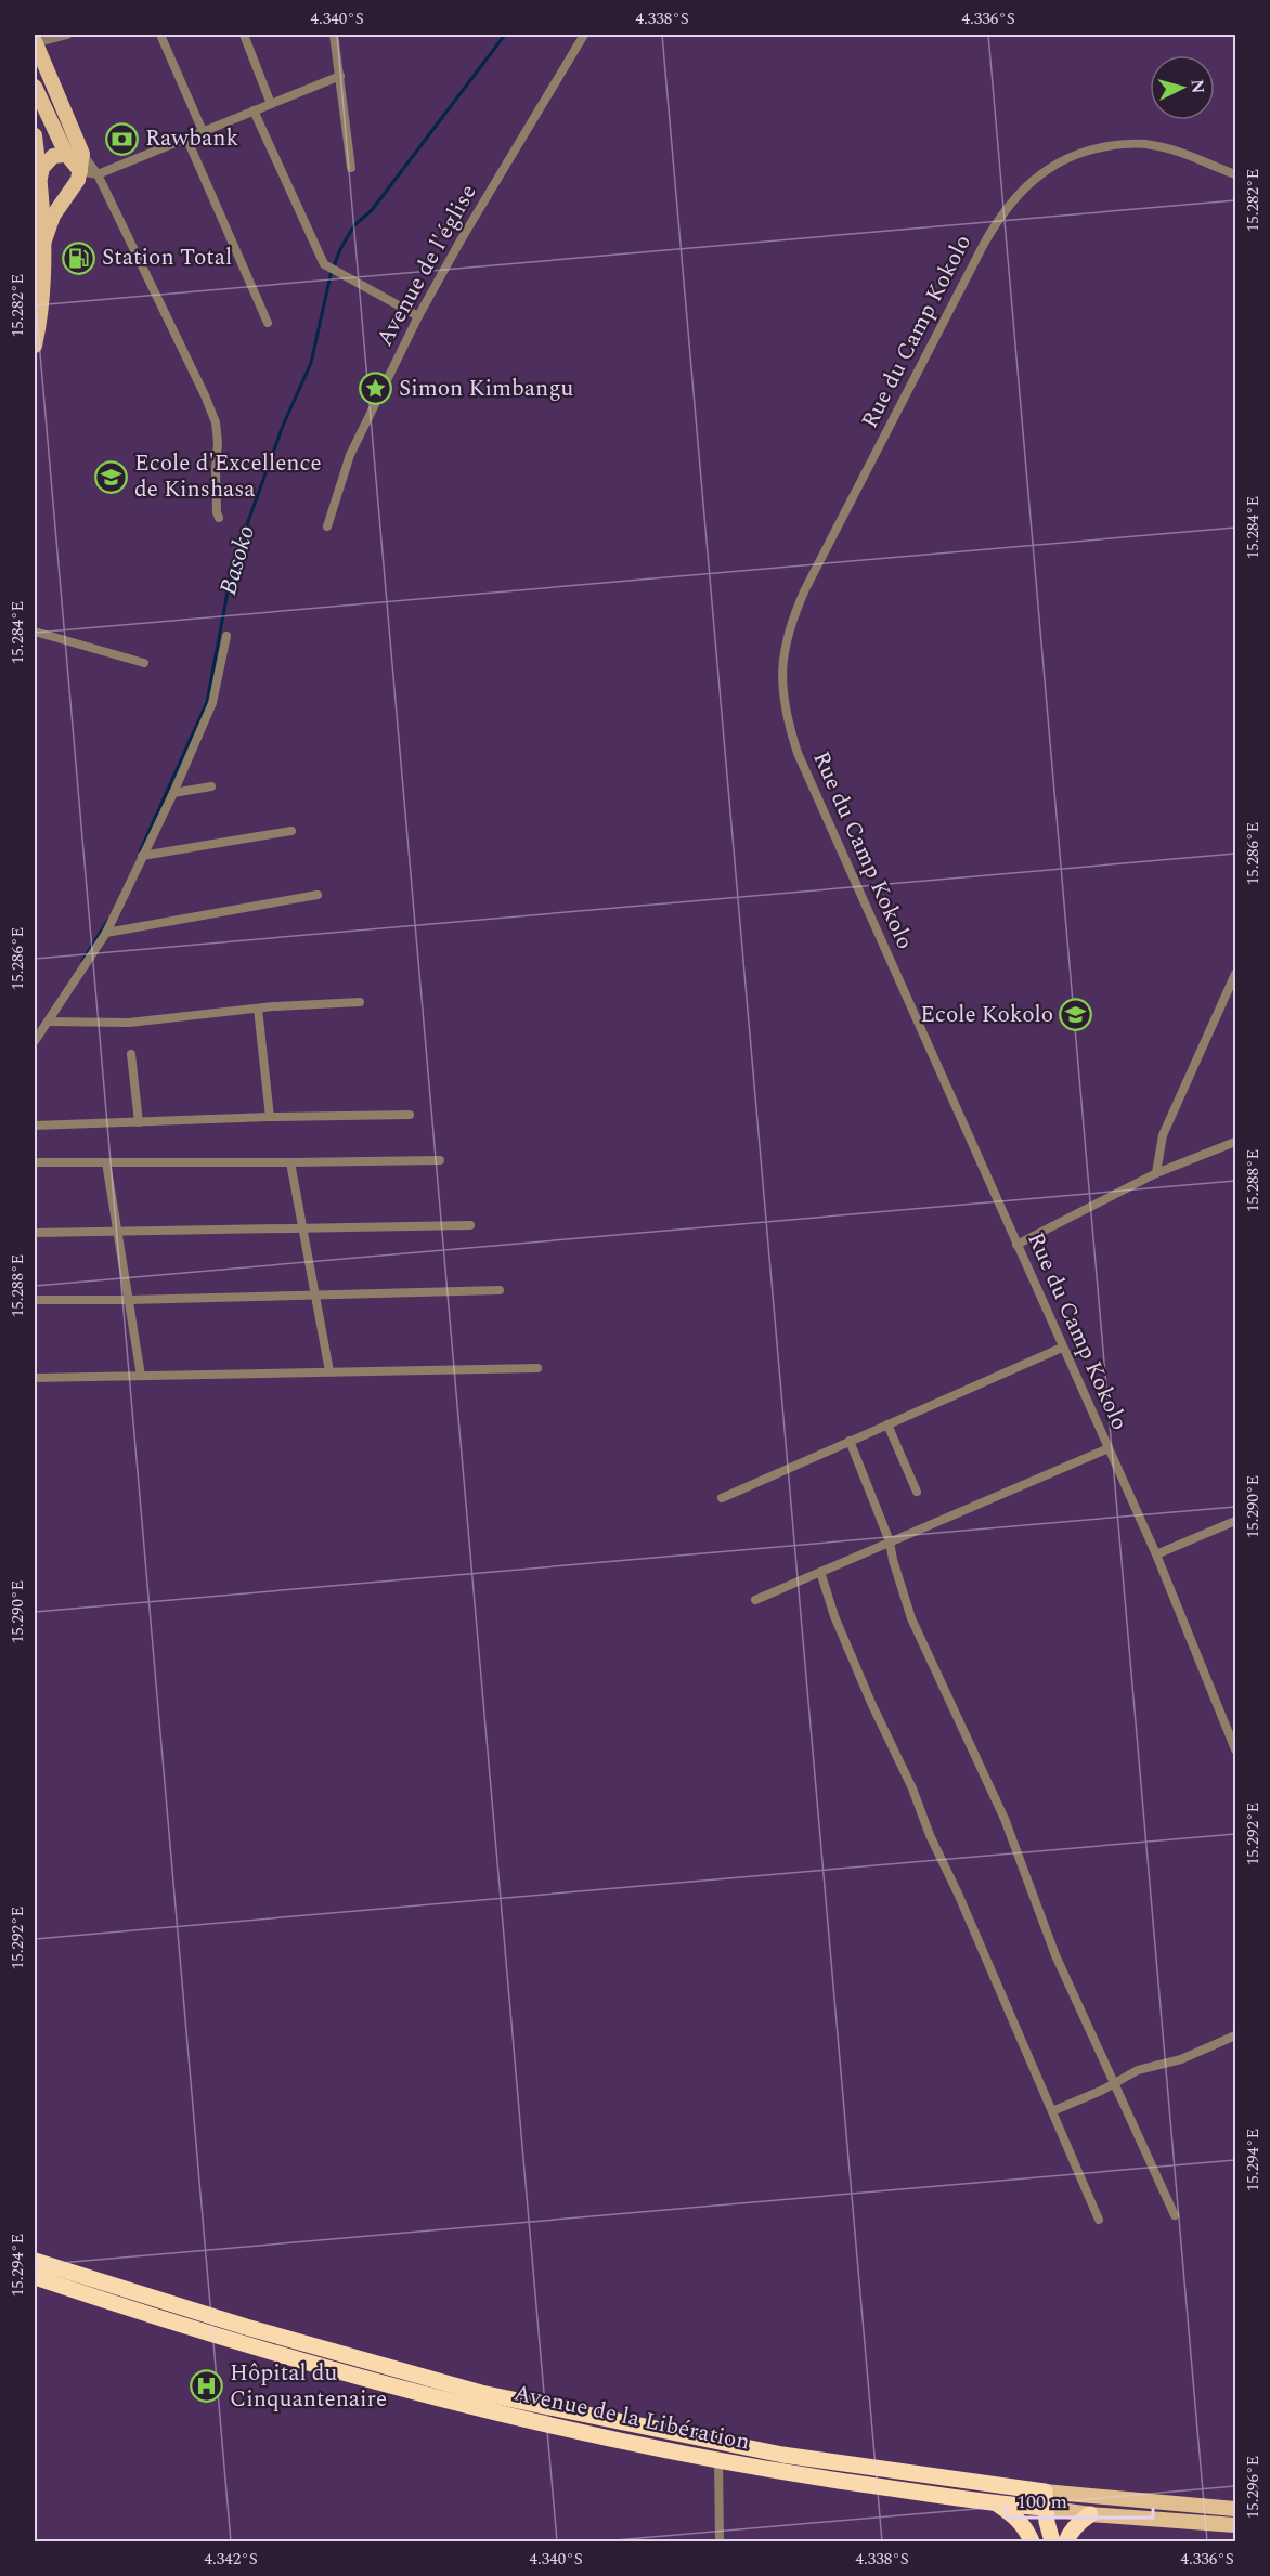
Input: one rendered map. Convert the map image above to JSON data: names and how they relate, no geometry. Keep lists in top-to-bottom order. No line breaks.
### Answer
{"streets":{"highway":["Avenue de la Libération"],"street":["Avenue de l'église","Rue du Camp Kokolo"]},"water":["Basoko"],"places":{"bank":["Rawbank"],"fuel station":["Station Total"],"place":["Simon Kimbangu"],"school or university":["Ecole d'Excellence de Kinshasa","Ecole Kokolo"],"hospital":["Hôpital du Cinquantenaire"]},"scale_bar":"100 m","north":"right","coordinates":["4.340°S","4.338°S","4.336°S","15.282°E","15.284°E","15.286°E","15.288°E","15.290°E","15.292°E","15.294°E","15.296°E","4.342°S"]}
